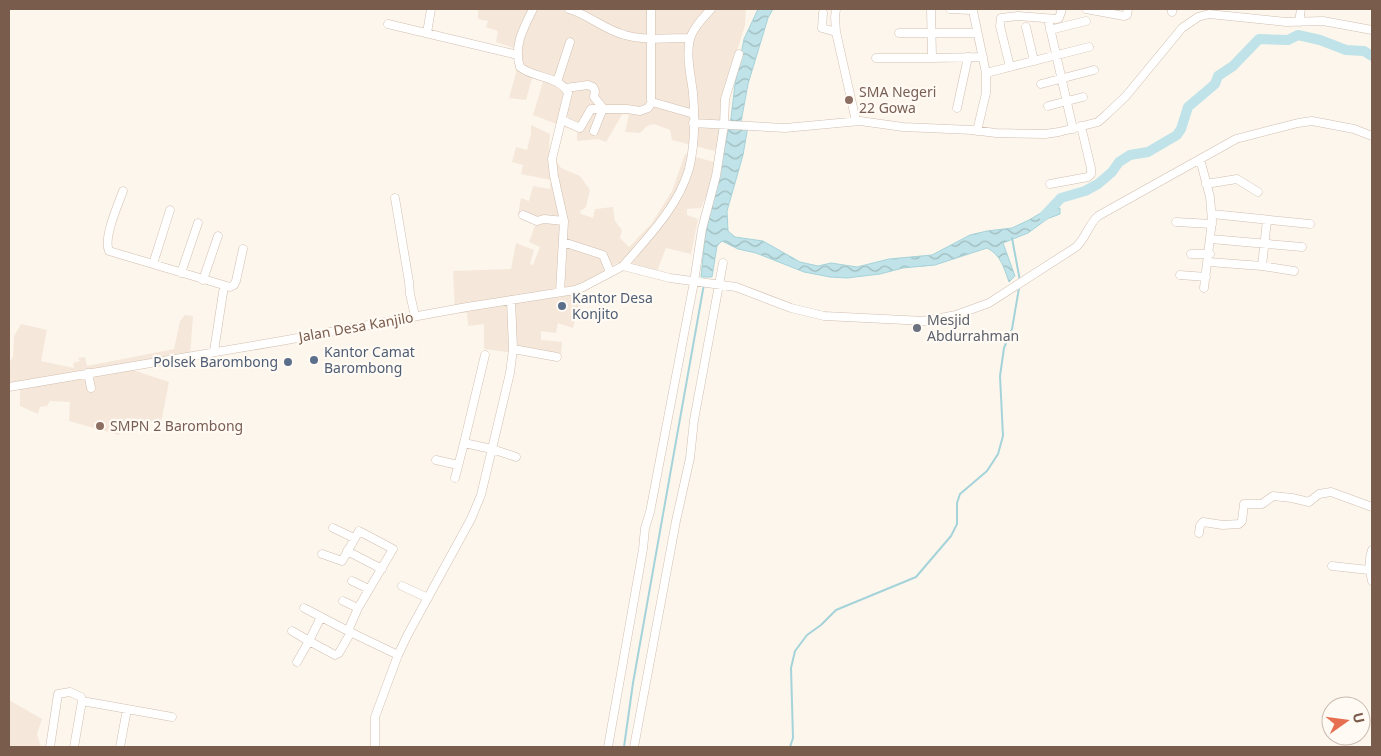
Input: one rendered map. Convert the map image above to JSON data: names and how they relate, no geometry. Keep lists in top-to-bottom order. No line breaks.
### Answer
{"streets":{"street":["Jalan Desa Kanjilo"]},"places":["SMA Negeri 22 Gowa","Kantor Desa Konjito","Mesjid Abdurrahman","Kantor Camat Barombong","Polsek Barombong","SMPN 2 Barombong"],"north":"right"}
